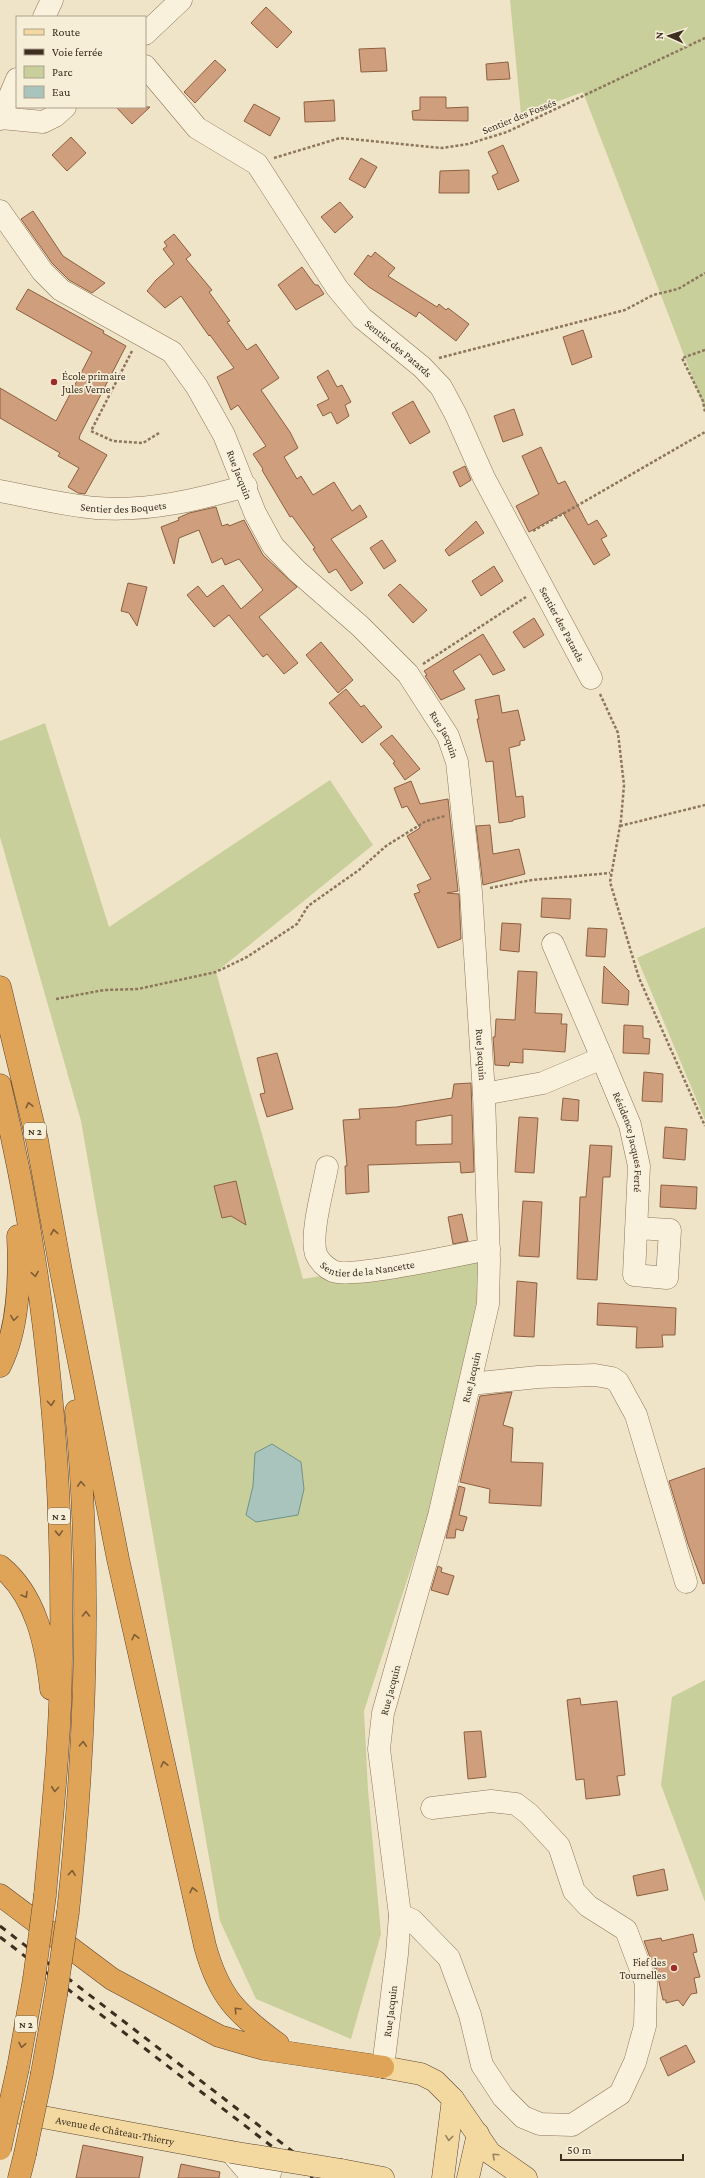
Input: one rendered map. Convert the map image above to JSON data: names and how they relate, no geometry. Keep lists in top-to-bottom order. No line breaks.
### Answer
{"streets":{"highway":["N 2"],"main road":["Avenue de Château-Thierry"],"street":["Sentier des Patards","Rue Jacquin","Sentier des Boquets","Résidence Jacques Ferté","Sentier de la Nancette"],"path":["Sentier des Fossés"]},"crossings":[["Sentier des Fossés","Sentier des Patards"],["Rue Jacquin","Sentier des Boquets"],["Rue Jacquin","Sentier de la Nancette"]],"places":["École primaire Jules Verne","Fief des Tournelles"],"legend":["Route","Voie ferrée","Parc","Eau"],"scale_bar":"50 m","north":"left"}
